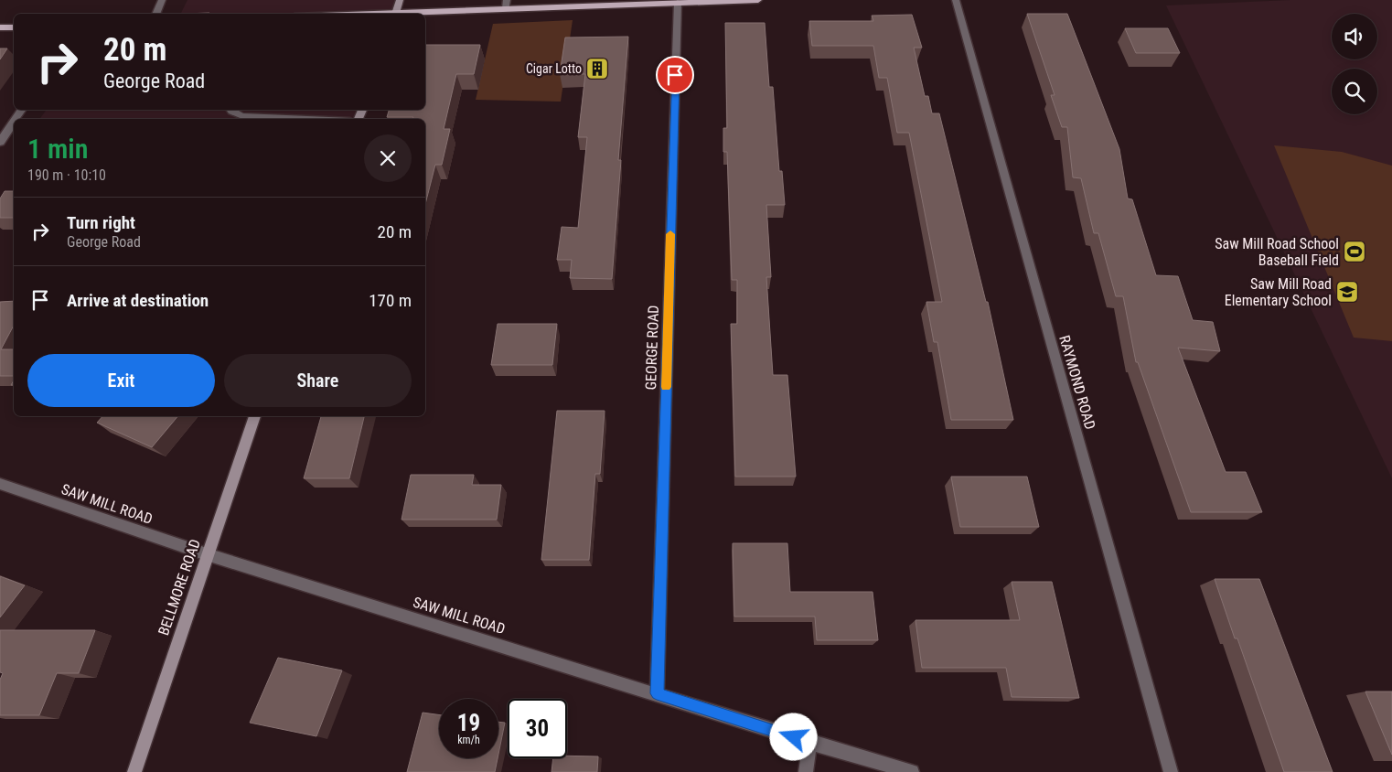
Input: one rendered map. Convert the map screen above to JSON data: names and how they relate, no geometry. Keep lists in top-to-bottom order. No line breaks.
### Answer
{"streets":{"main road":["BELLMORE ROAD"],"street":["GEORGE ROAD","RAYMOND ROAD","SAW MILL ROAD"]},"crossings":[["GEORGE ROAD","SAW MILL ROAD"],["SAW MILL ROAD","BELLMORE ROAD"]],"places":{"building":["Cigar Lotto"],"sports":["Saw Mill Road School Baseball Field"],"school or university":["Saw Mill Road Elementary School"]},"page":{"turn":["20 m","George Road"],"heading":["1 min","190 m · 10:10"],"list":[{"name":"Turn right","note":"George Road","value":"20 m"},{"name":"Arrive at destination","value":"170 m"}],"buttons":["Exit","Share"],"speed":"19 km/h","limit":"30"}}
